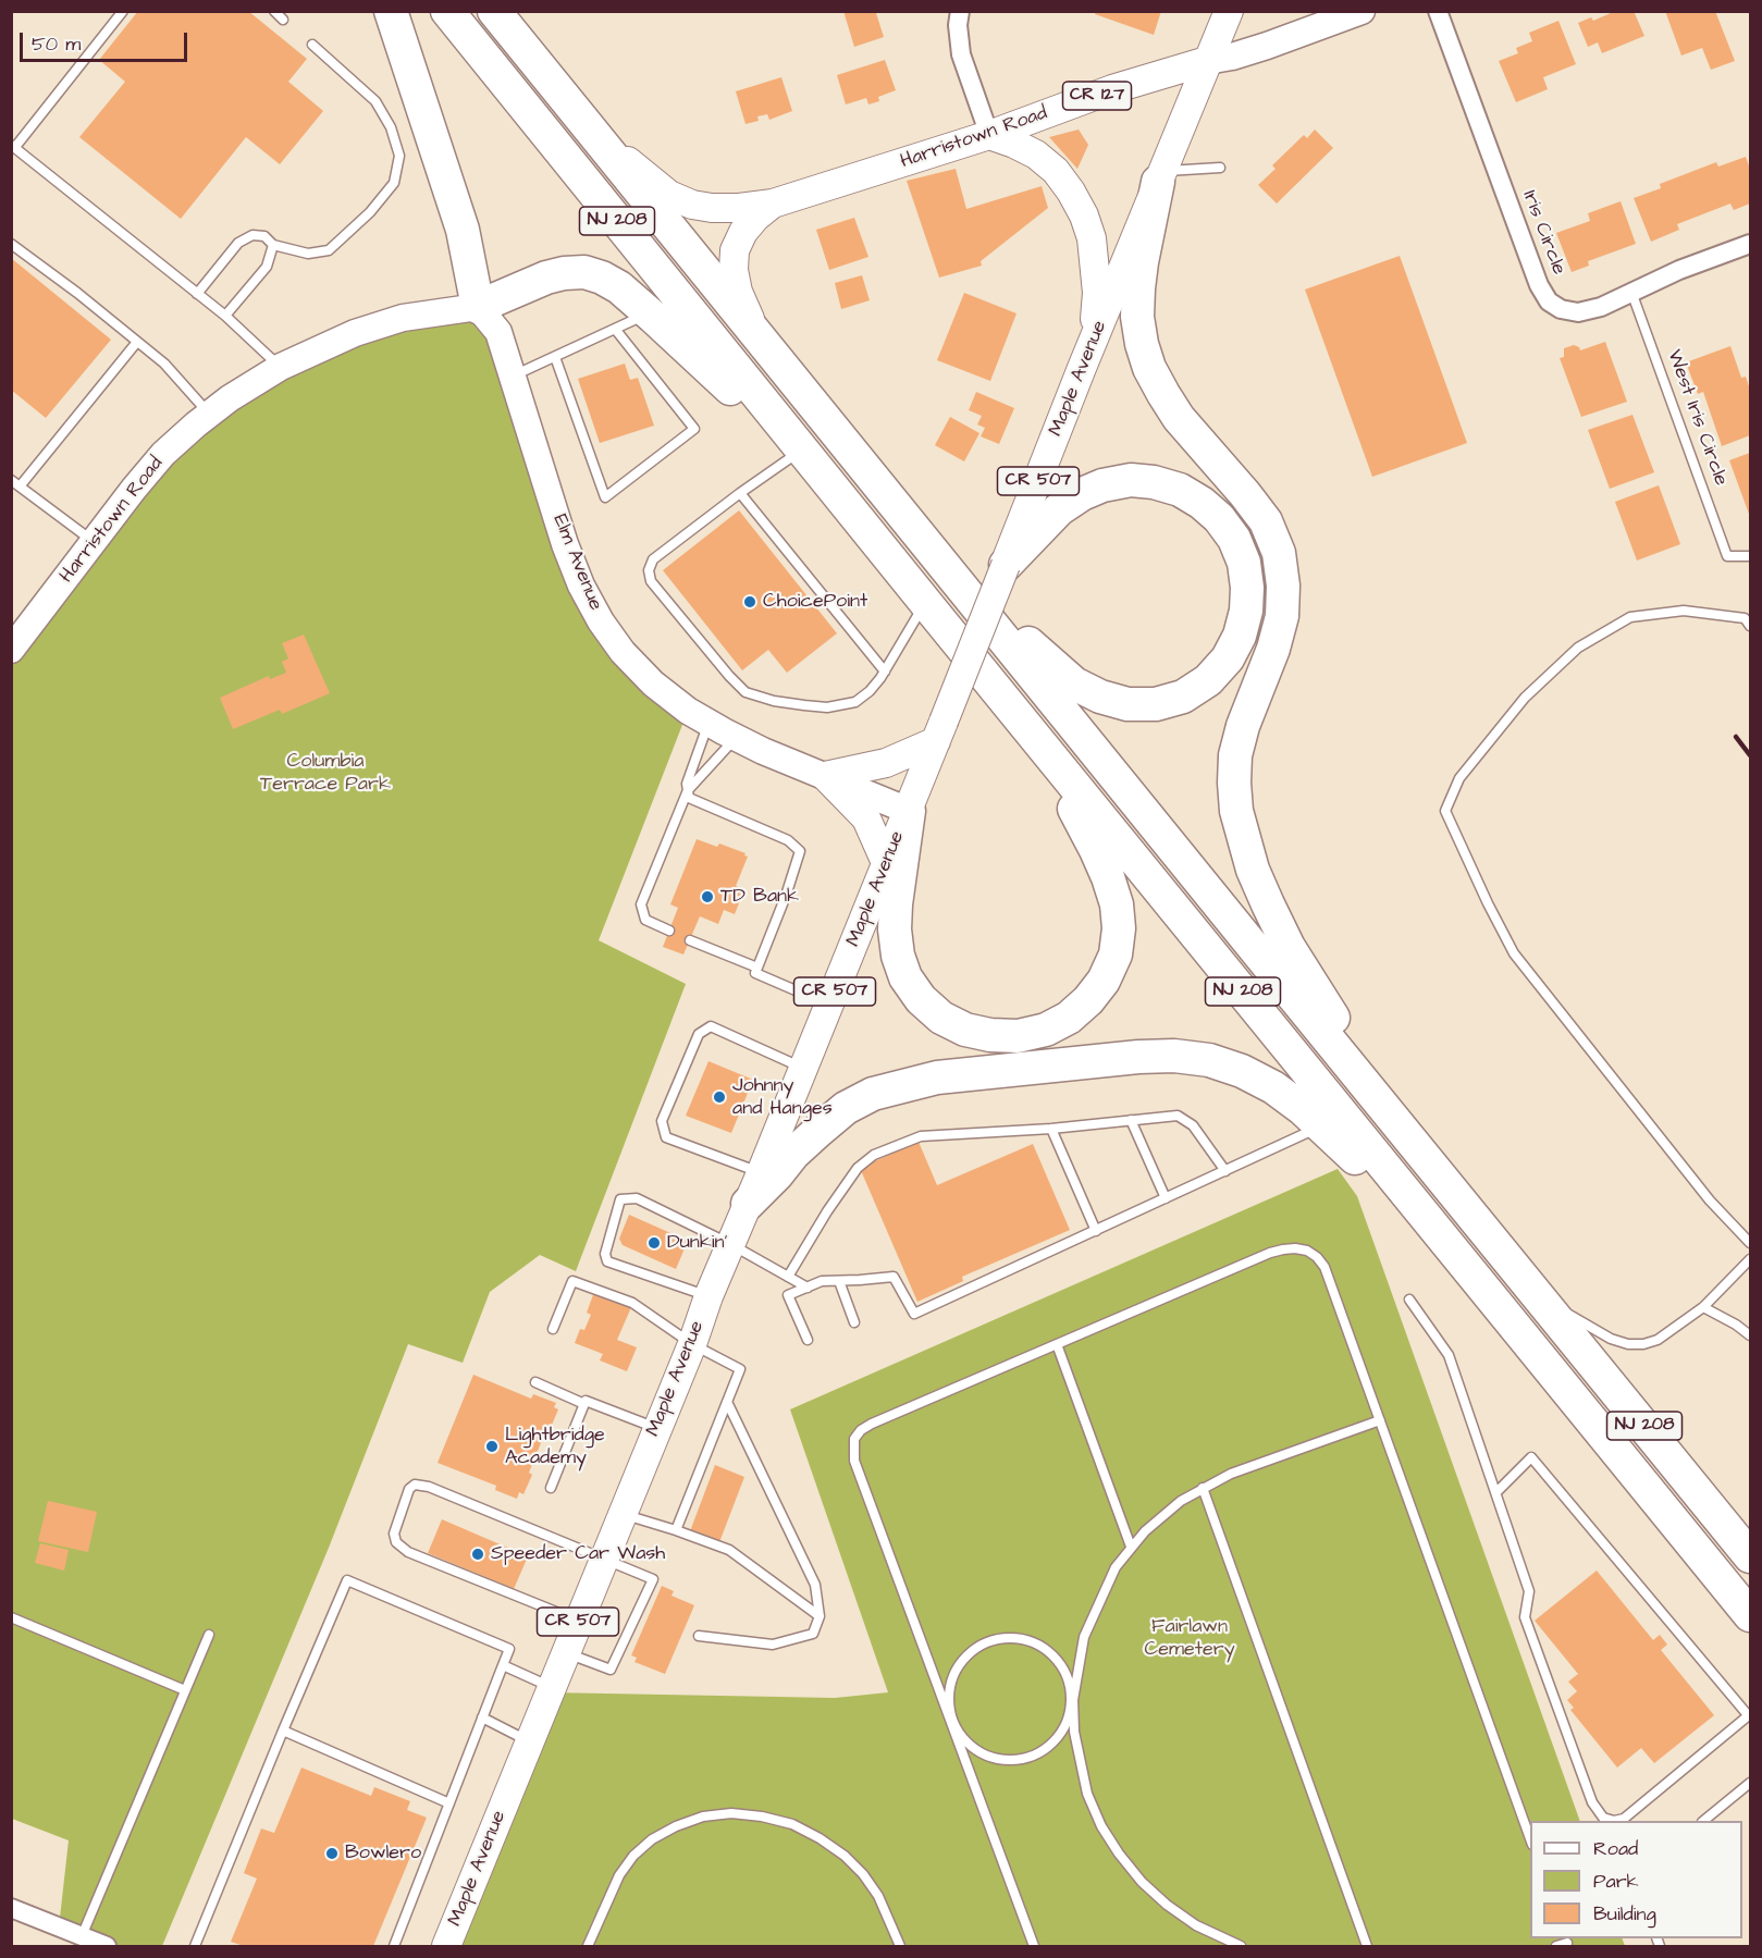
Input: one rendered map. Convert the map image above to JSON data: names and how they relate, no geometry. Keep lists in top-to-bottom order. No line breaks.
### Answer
{"streets":{"highway":["NJ 208"],"main road":["CR 127","Harristown Road","Maple Avenue","CR 507"],"street":["Iris Circle","Elm Avenue"],"lane":["West Iris Circle"]},"crossings":[["Harristown Road","Maple Avenue"],["Harristown Road","Elm Avenue"],["Iris Circle","West Iris Circle"],["Maple Avenue","Elm Avenue"]],"parks":["Columbia Terrace Park","Fairlawn Cemetery"],"places":["ChoicePoint","TD Bank","Johnny and Hanges","Dunkin'","Lightbridge Academy","Speeder Car Wash","Bowlero"],"legend":["Road","Park","Building"],"scale_bar":"50 m"}
